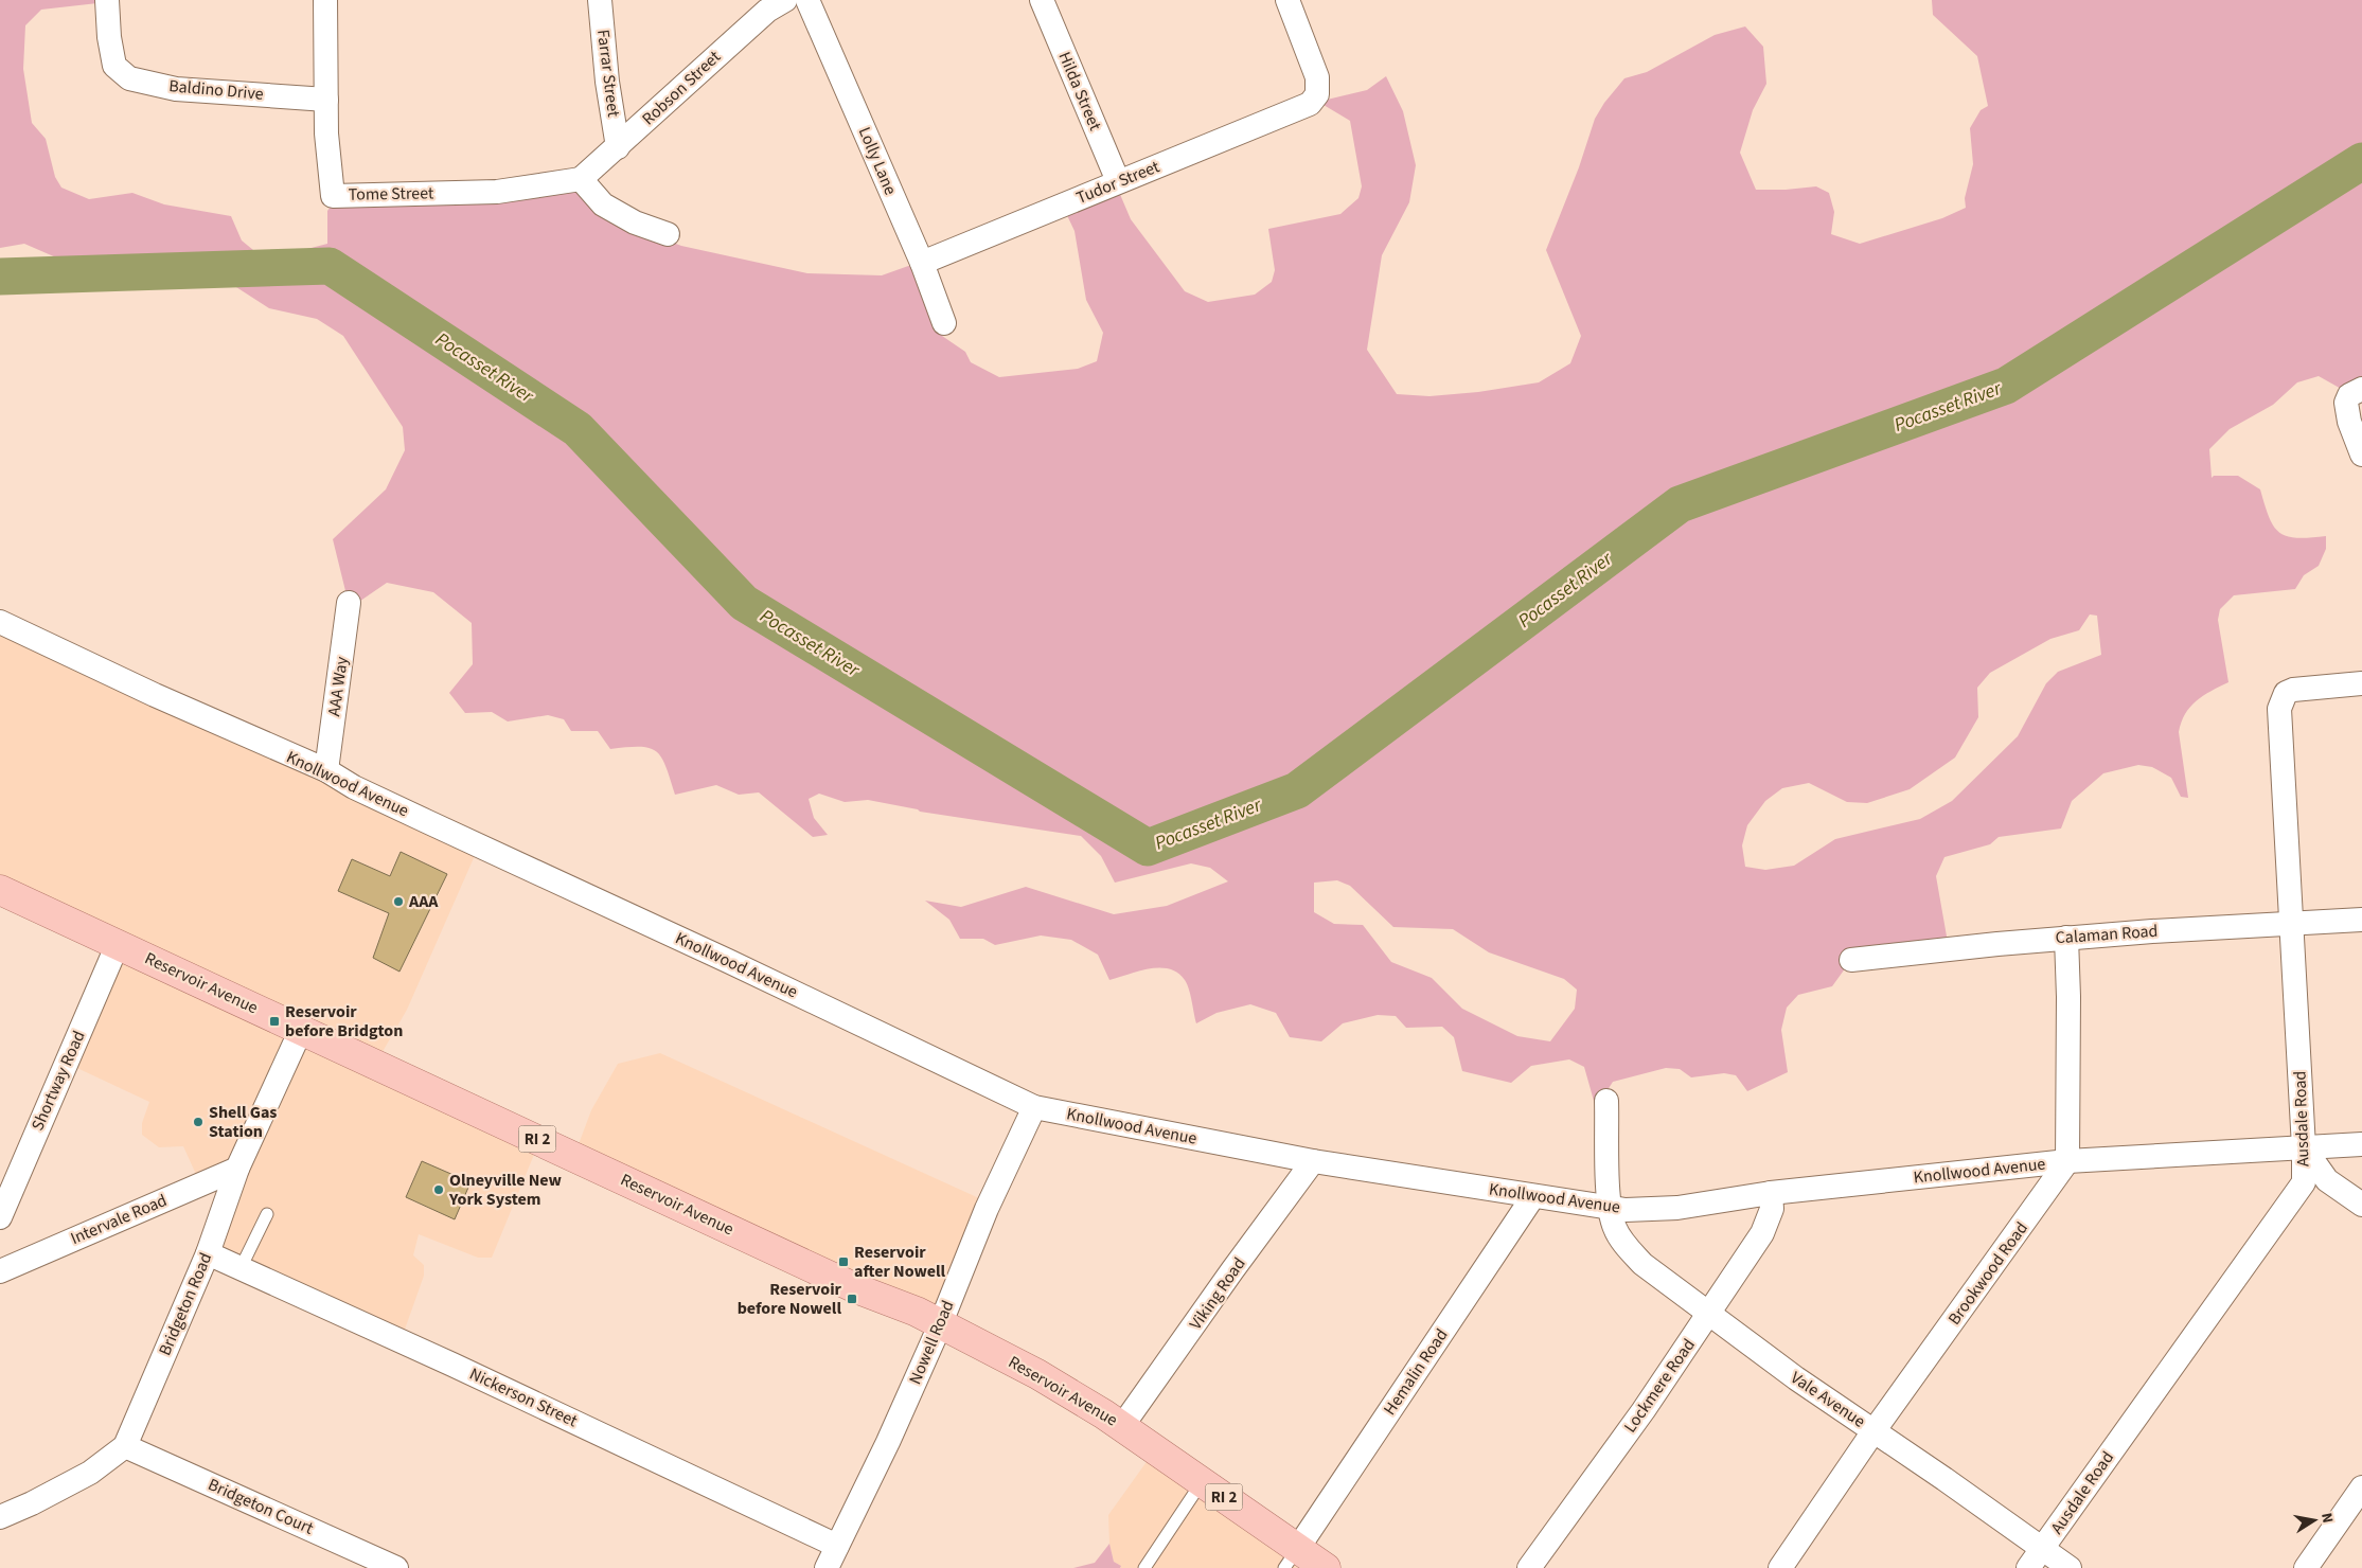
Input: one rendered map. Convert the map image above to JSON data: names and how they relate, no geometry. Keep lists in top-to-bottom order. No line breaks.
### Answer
{"streets":{"main road":["Reservoir Avenue","RI 2"],"street":["Farrar Street","Robson Street","Baldino Drive","Hilda Street","Lolly Lane","Tudor Street","Tome Street","AAA Way","Knollwood Avenue","Calaman Road","Shortway Road","Ausdale Road","Intervale Road","Brookwood Road","Viking Road","Bridgeton Road","Nowell Road","Hemalin Road","Lockmere Road","Nickerson Street","Vale Avenue","Bridgeton Court"]},"crossings":[["Farrar Street","Robson Street"],["Robson Street","Tome Street"],["Baldino Drive","Tome Street"],["Hilda Street","Tudor Street"],["Lolly Lane","Tudor Street"],["AAA Way","Knollwood Avenue"],["Knollwood Avenue","Ausdale Road"],["Knollwood Avenue","Brookwood Road"],["Knollwood Avenue","Viking Road"],["Knollwood Avenue","Nowell Road"],["Knollwood Avenue","Hemalin Road"],["Knollwood Avenue","Lockmere Road"],["Knollwood Avenue","Vale Avenue"],["Calaman Road","Ausdale Road"],["Reservoir Avenue","Shortway Road"],["Reservoir Avenue","Viking Road"],["Reservoir Avenue","Bridgeton Road"],["Reservoir Avenue","Nowell Road"],["Reservoir Avenue","Hemalin Road"],["Ausdale Road","Vale Avenue"],["Intervale Road","Bridgeton Road"],["Brookwood Road","Vale Avenue"],["Bridgeton Road","Nickerson Street"],["Bridgeton Road","Bridgeton Court"],["Nowell Road","Nickerson Street"],["Lockmere Road","Vale Avenue"]],"water":["Pocasset River"],"places":{"other":["AAA","Shell Gas Station","Olneyville New York System"],"transit":["Reservoir before Bridgton","Reservoir after Nowell","Reservoir before Nowell"]},"north":"right"}
